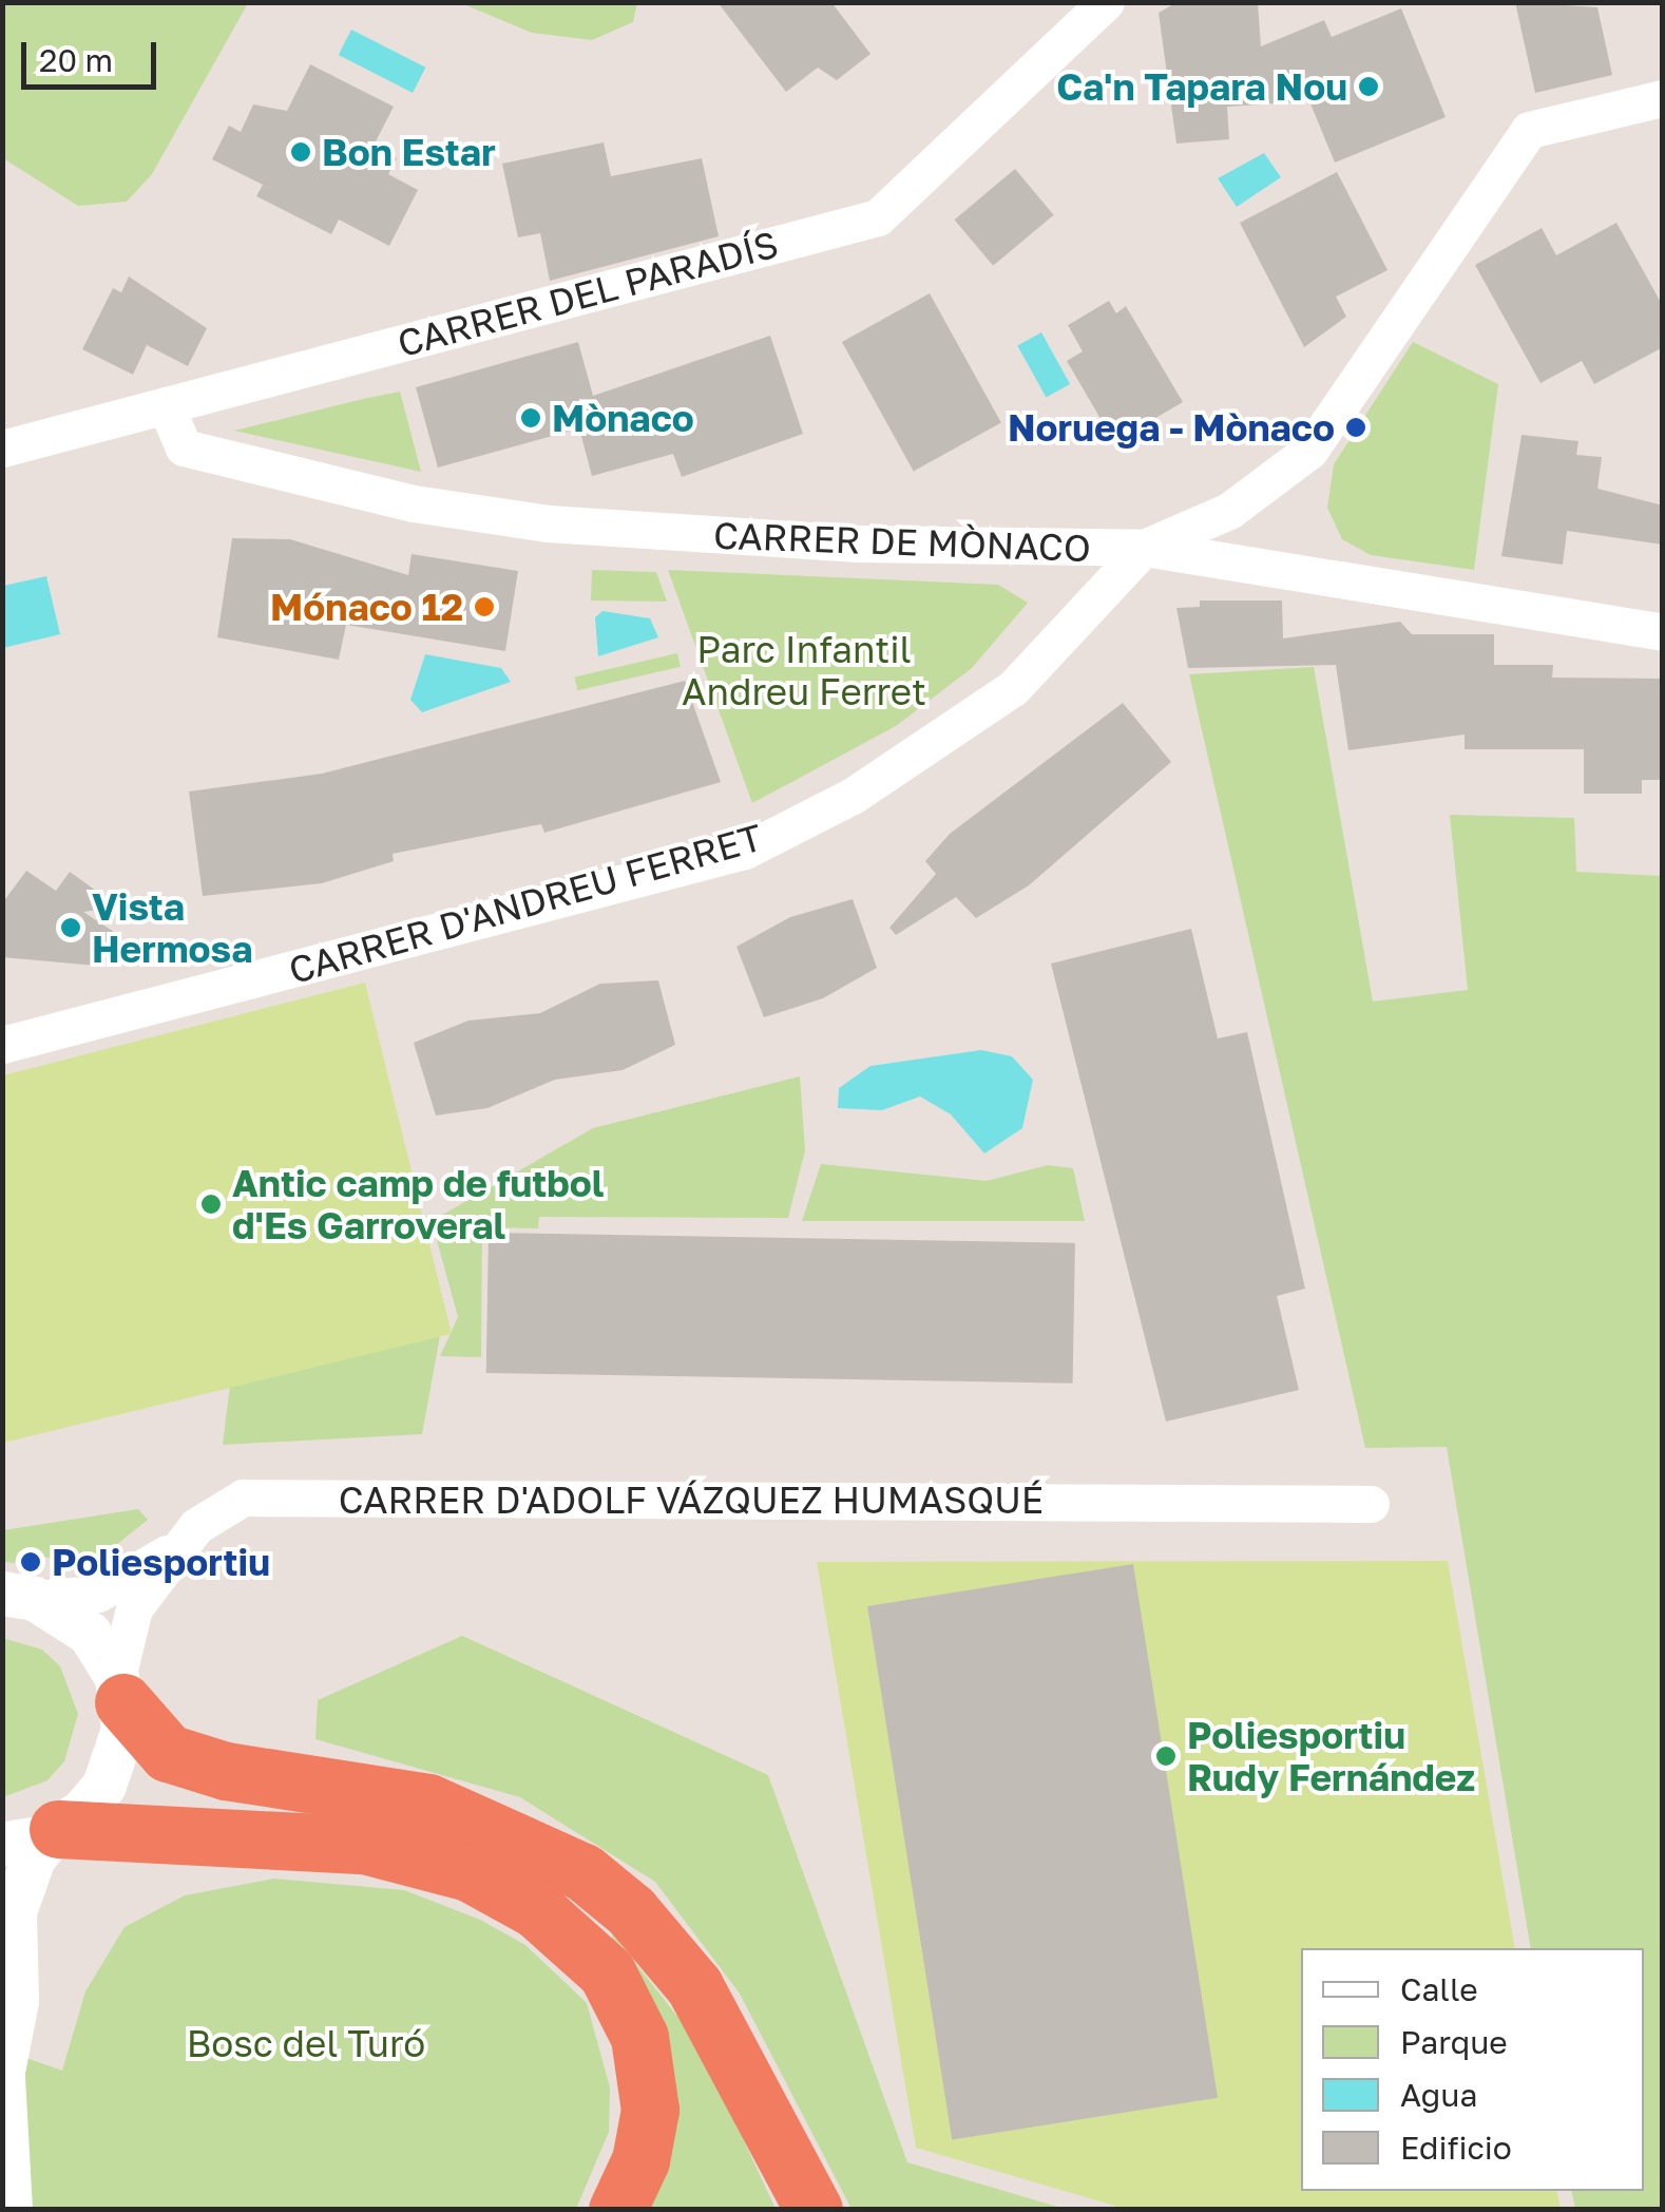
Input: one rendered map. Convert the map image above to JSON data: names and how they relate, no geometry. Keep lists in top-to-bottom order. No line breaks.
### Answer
{"streets":{"street":["CARRER DEL PARADÍS","CARRER DE MÒNACO","CARRER D'ANDREU FERRET","CARRER D'ADOLF VÁZQUEZ HUMASQUÉ"]},"crossings":[["CARRER DEL PARADÍS","CARRER DE MÒNACO"],["CARRER DE MÒNACO","CARRER D'ANDREU FERRET"]],"parks":["Parc Infantil Andreu Ferret","Bosc del Turó"],"places":["Ca'n Tapara Nou","Bon Estar","Mònaco","Noruega - Mònaco","Mónaco 12","Vista Hermosa","Antic camp de futbol d'Es Garroveral","Poliesportiu","Poliesportiu Rudy Fernández"],"legend":["Calle","Parque","Agua","Edificio"],"scale_bar":"20 m"}
